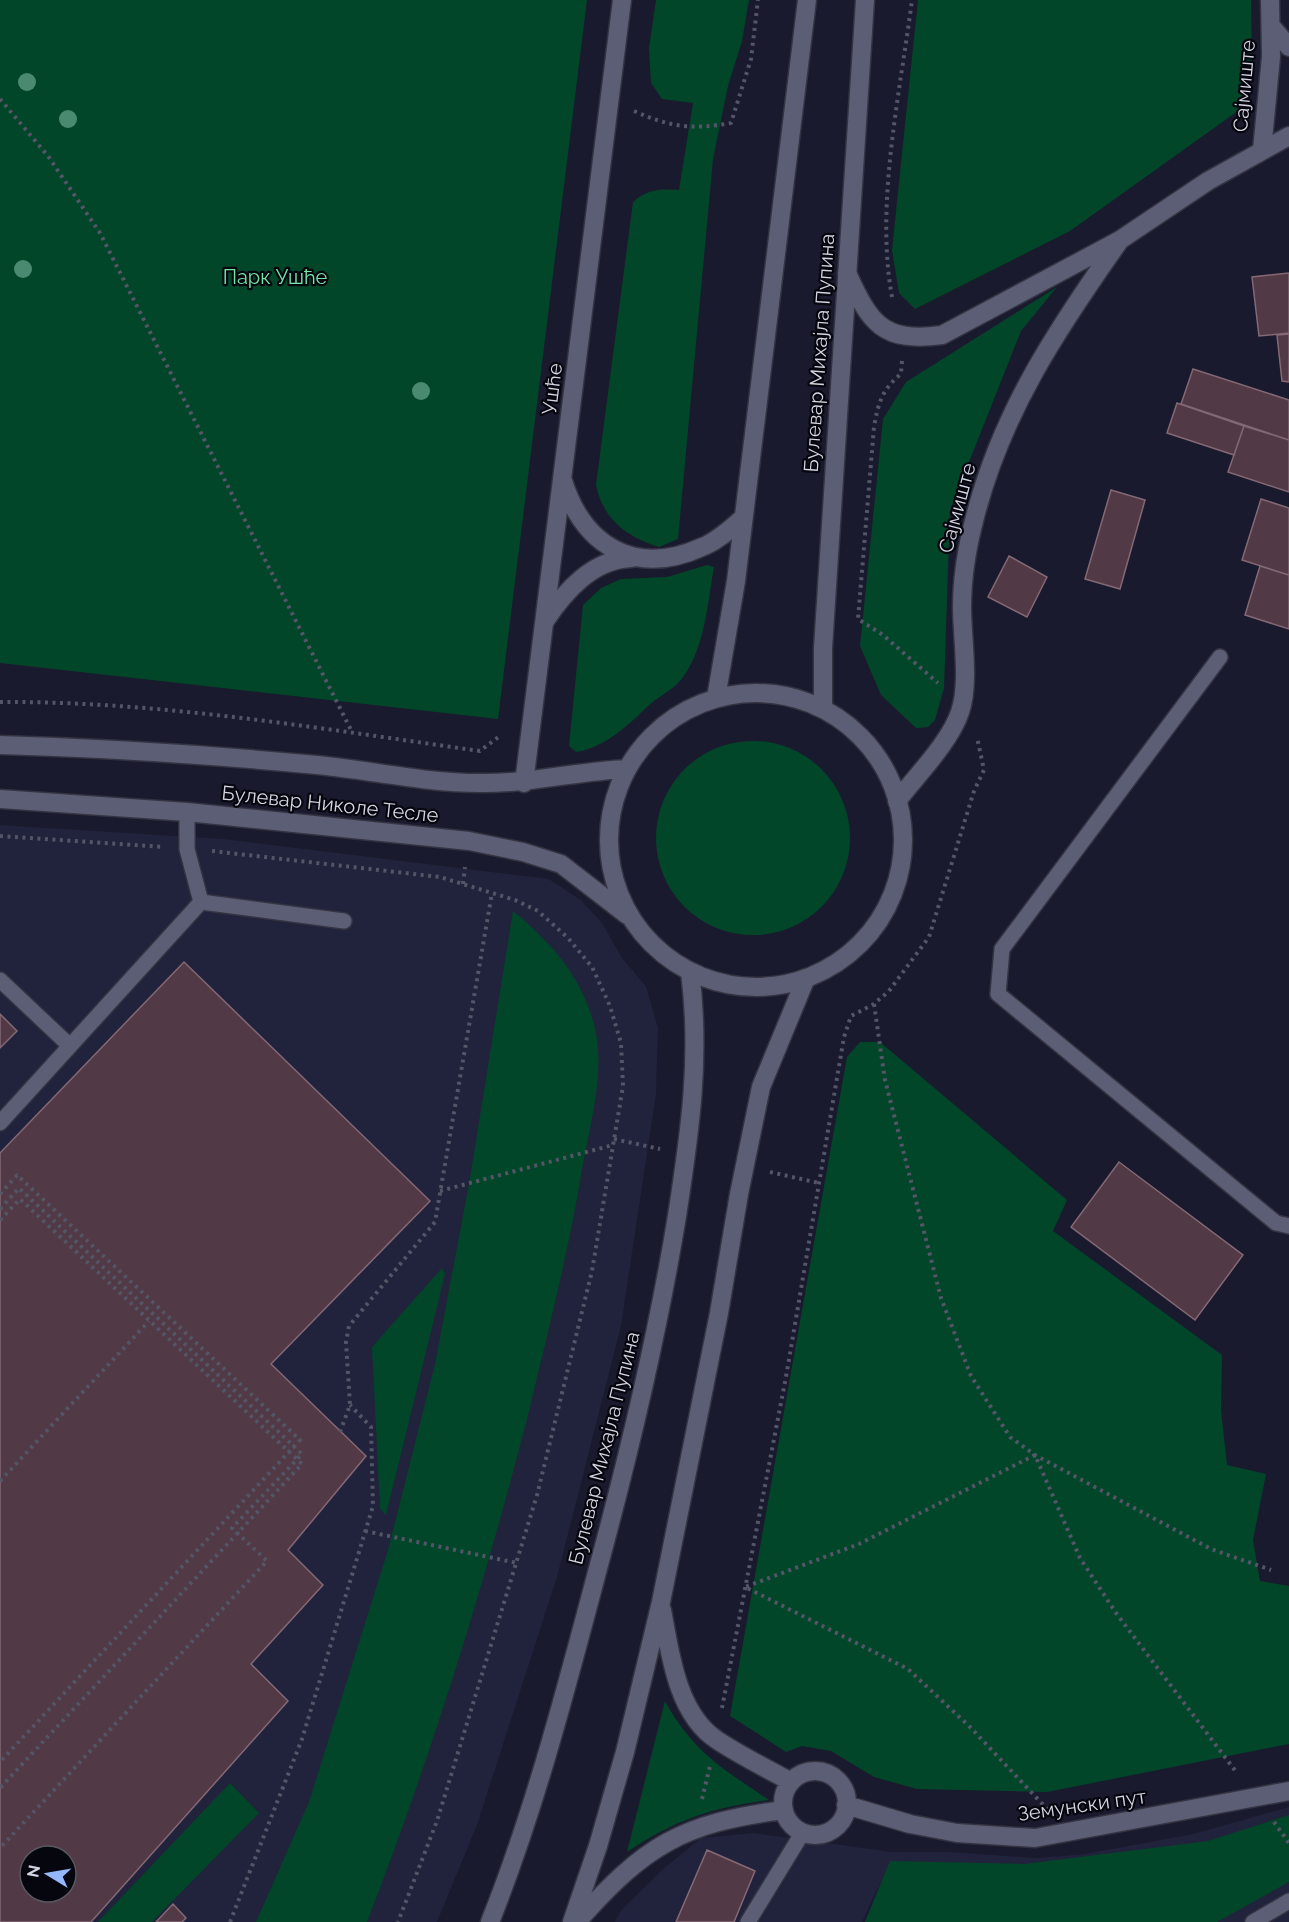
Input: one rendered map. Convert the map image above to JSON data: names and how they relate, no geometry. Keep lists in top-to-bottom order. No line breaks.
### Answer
{"streets":{"main road":["Сајмиште","Булевар Михајла Пупина","Ушће","Булевар Николе Тесле","Земунски пут"]},"crossings":[["Сајмиште","Булевар Михајла Пупина"],["Ушће","Булевар Николе Тесле"]],"parks":["Парк Ушће"],"north":"left"}
